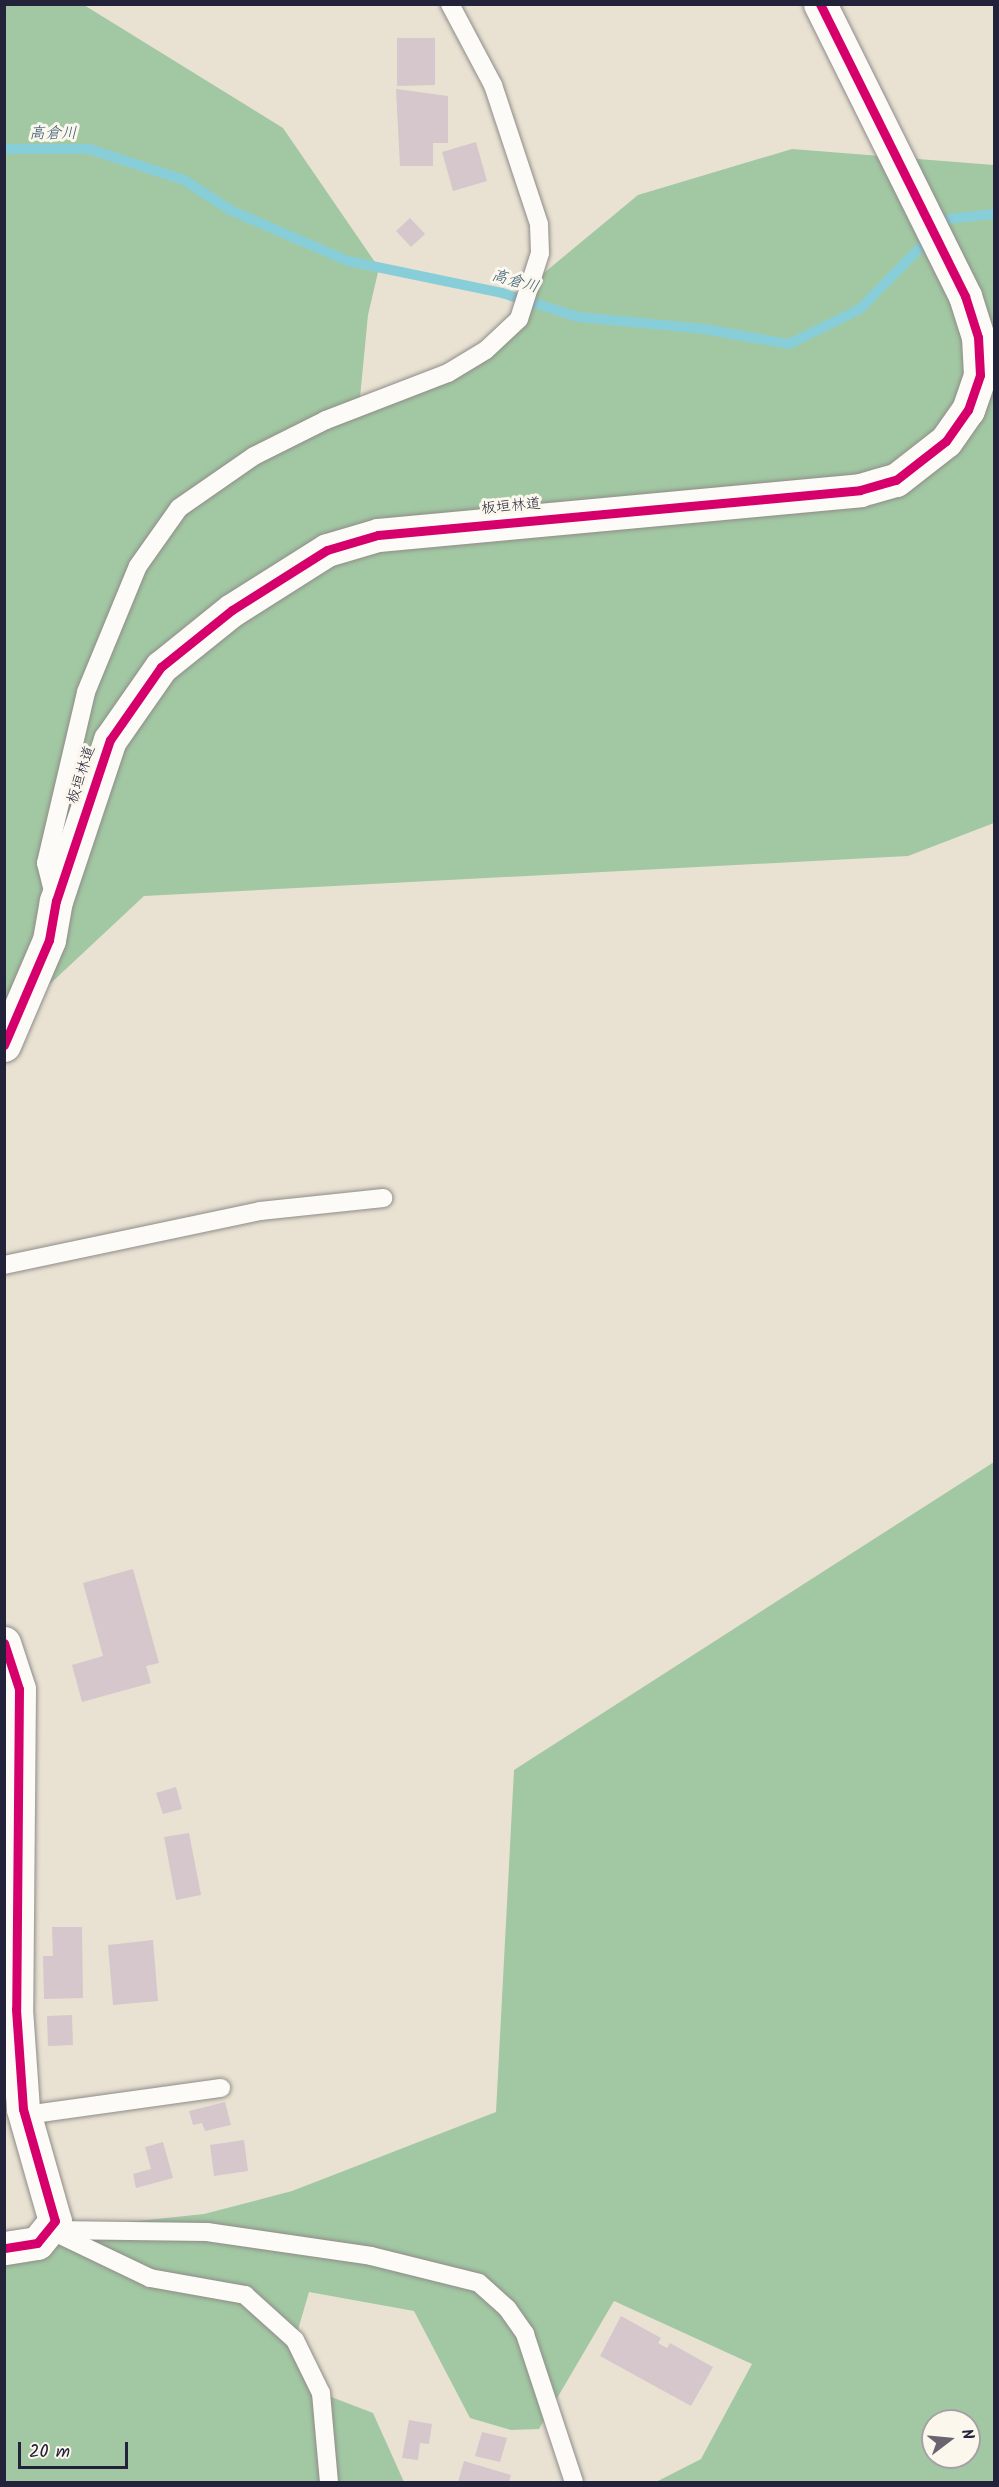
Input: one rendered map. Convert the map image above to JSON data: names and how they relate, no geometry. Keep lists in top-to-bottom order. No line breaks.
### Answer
{"streets":{"street":["板垣林道"]},"water":["高倉川"],"scale_bar":"20 m","north":"right"}
